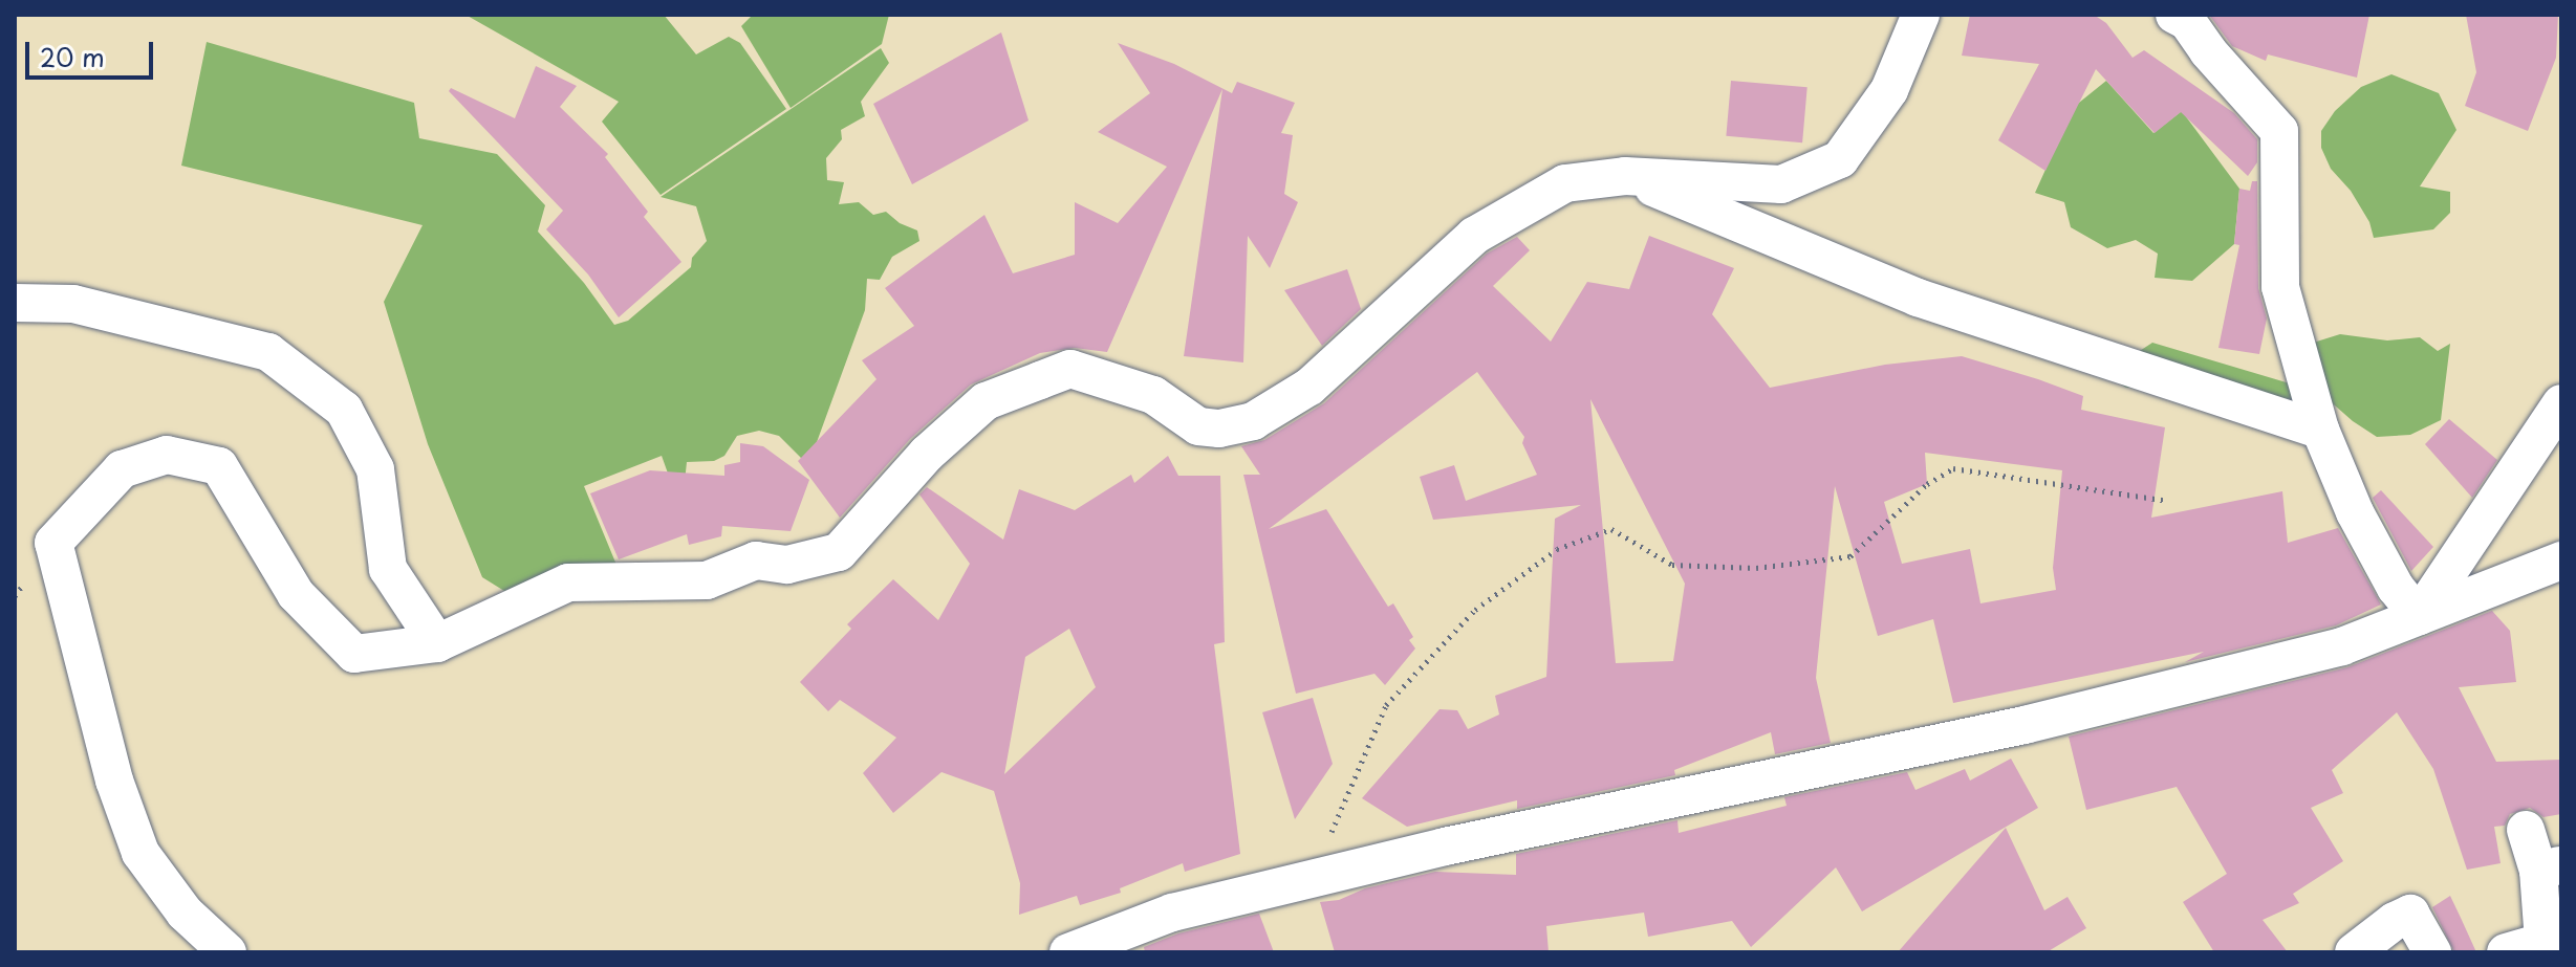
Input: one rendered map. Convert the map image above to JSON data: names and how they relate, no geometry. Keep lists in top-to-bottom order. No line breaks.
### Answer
{"scale_bar":"20 m"}
